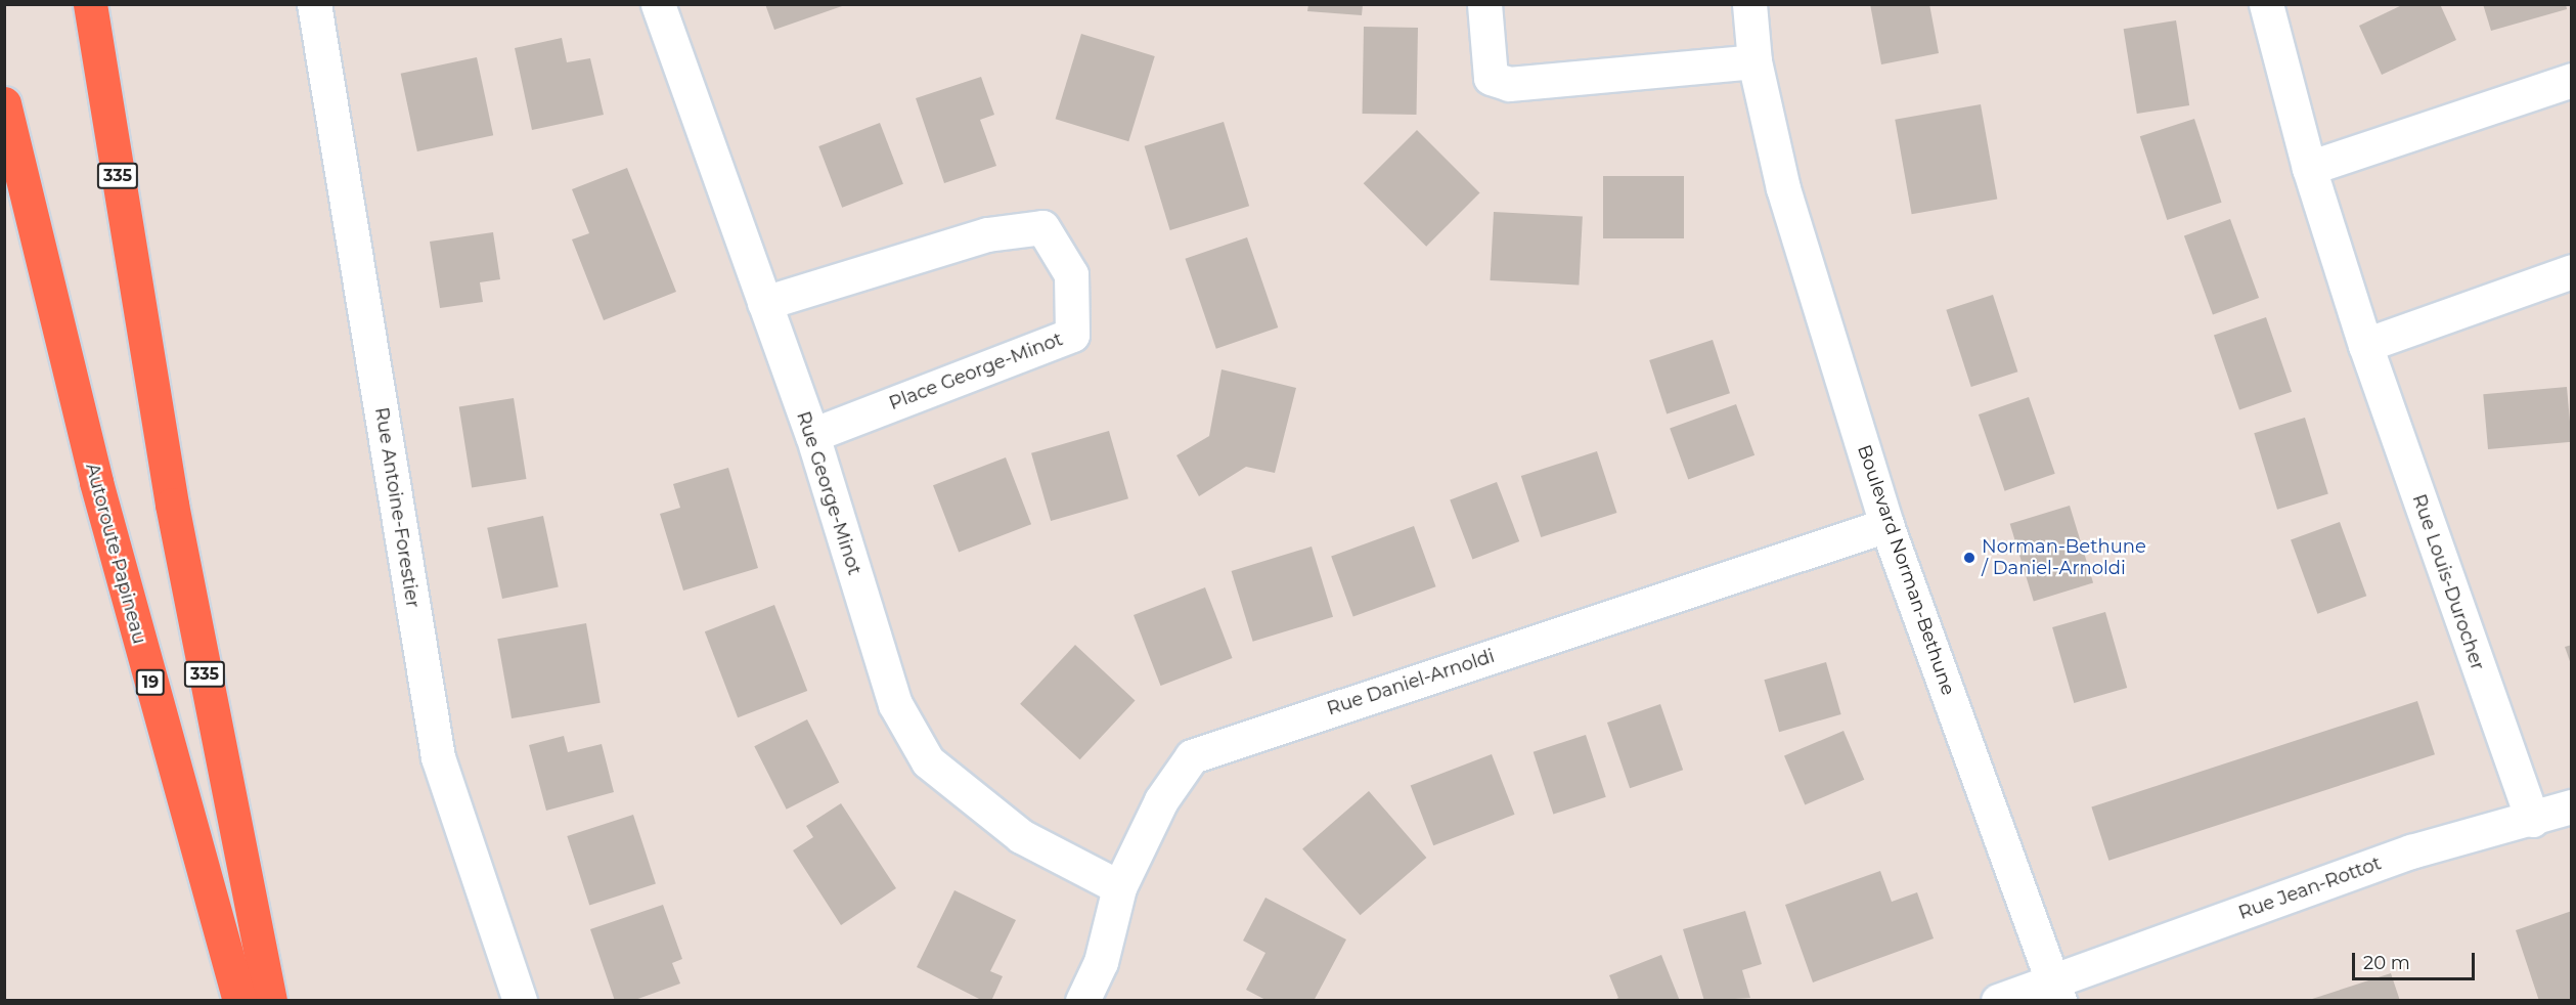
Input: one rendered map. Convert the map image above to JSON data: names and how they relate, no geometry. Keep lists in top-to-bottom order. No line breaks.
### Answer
{"streets":{"highway":["335","Autoroute Papineau","19"],"street":["Place George-Minot","Rue George-Minot","Rue Antoine-Forestier","Boulevard Norman-Bethune","Rue Louis-Durocher","Rue Daniel-Arnoldi","Rue Jean-Rottot"]},"crossings":[["Place George-Minot","Rue George-Minot"],["Rue George-Minot","Rue Daniel-Arnoldi"],["Boulevard Norman-Bethune","Rue Daniel-Arnoldi"],["Boulevard Norman-Bethune","Rue Jean-Rottot"],["Rue Louis-Durocher","Rue Jean-Rottot"]],"places":["Norman-Bethune / Daniel-Arnoldi"],"scale_bar":"20 m"}
